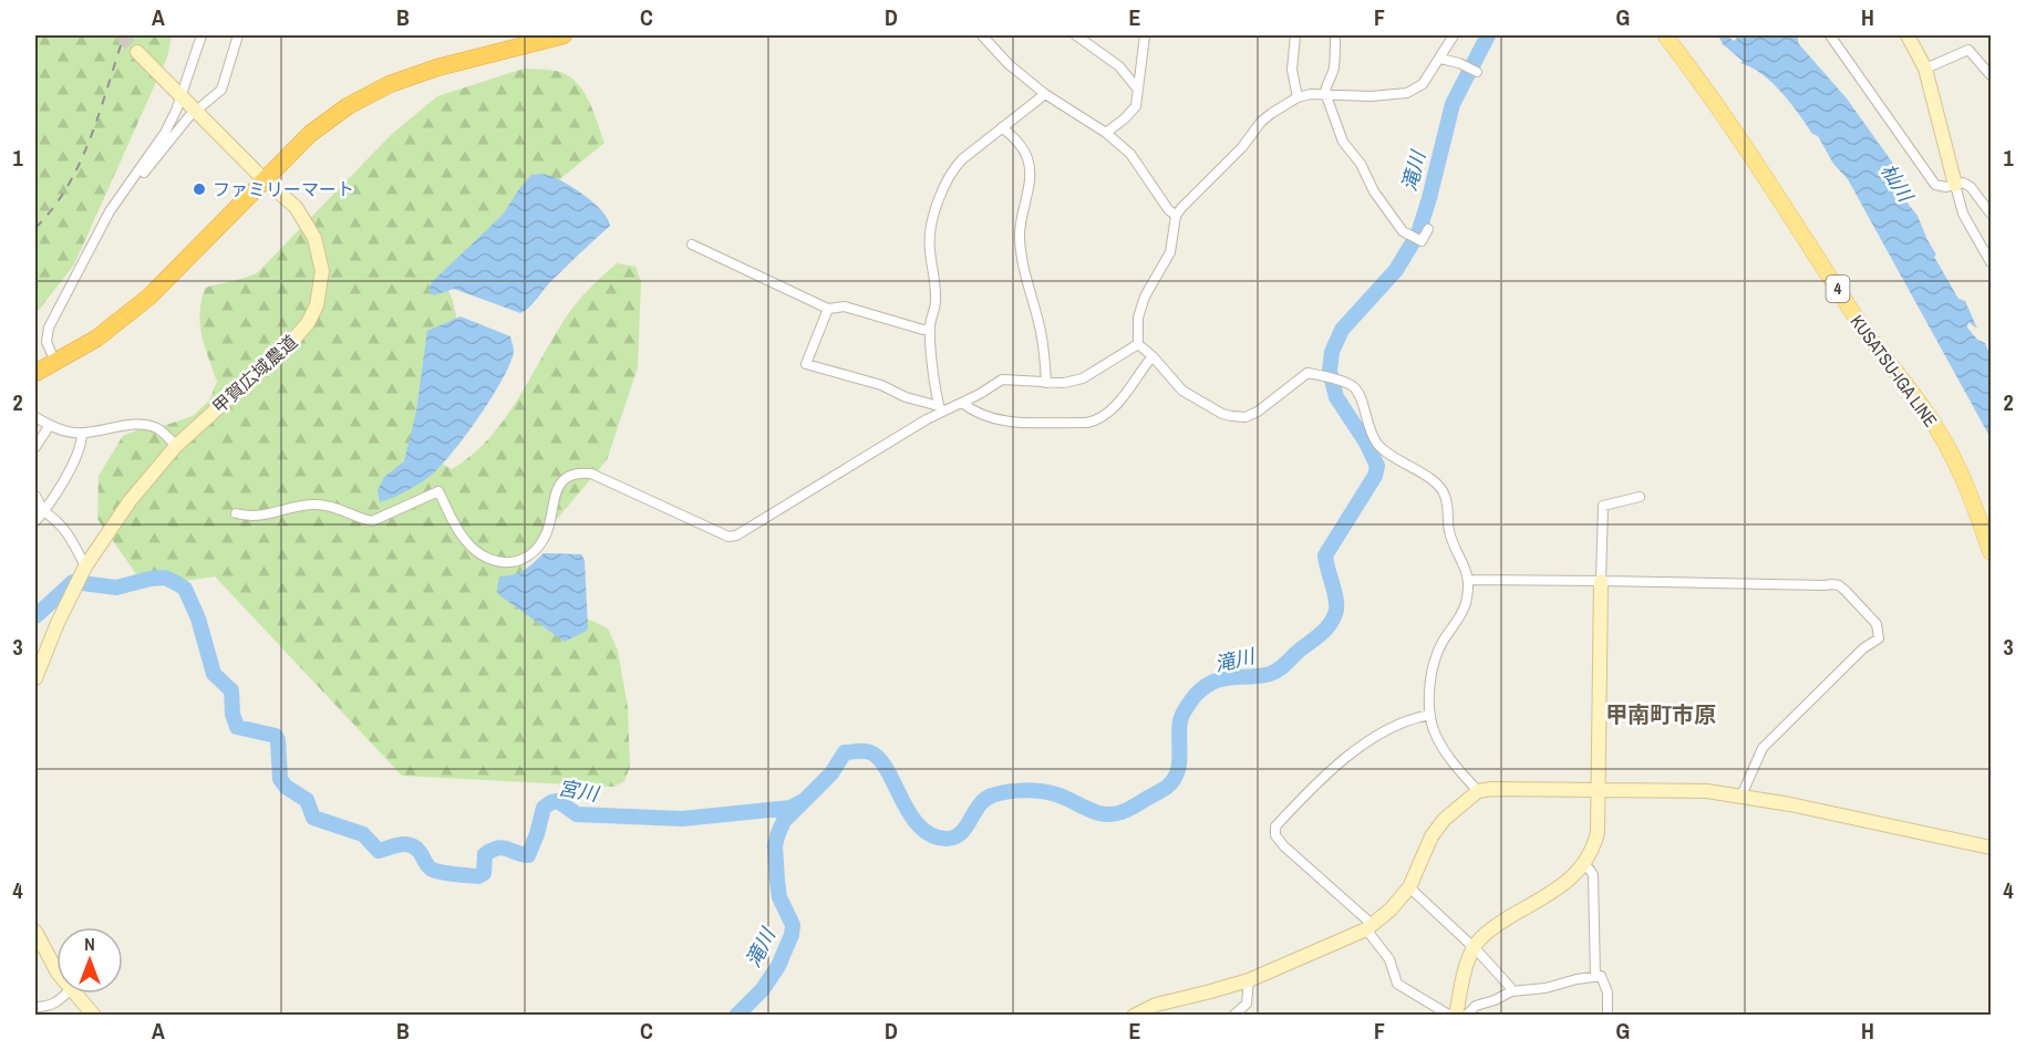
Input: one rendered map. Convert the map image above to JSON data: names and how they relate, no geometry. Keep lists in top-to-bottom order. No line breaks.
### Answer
{"streets":{"main road":["4","KUSATSU-IGA LINE"],"street":["甲賀広域農道"]},"districts":["甲南町市原"],"water":["滝川","杣川","宮川"],"places":["ファミリーマート"],"north":"top","grid":{"columns":["A","B","C","D","E","F","G","H"],"rows":["1","2","3","4"]}}
